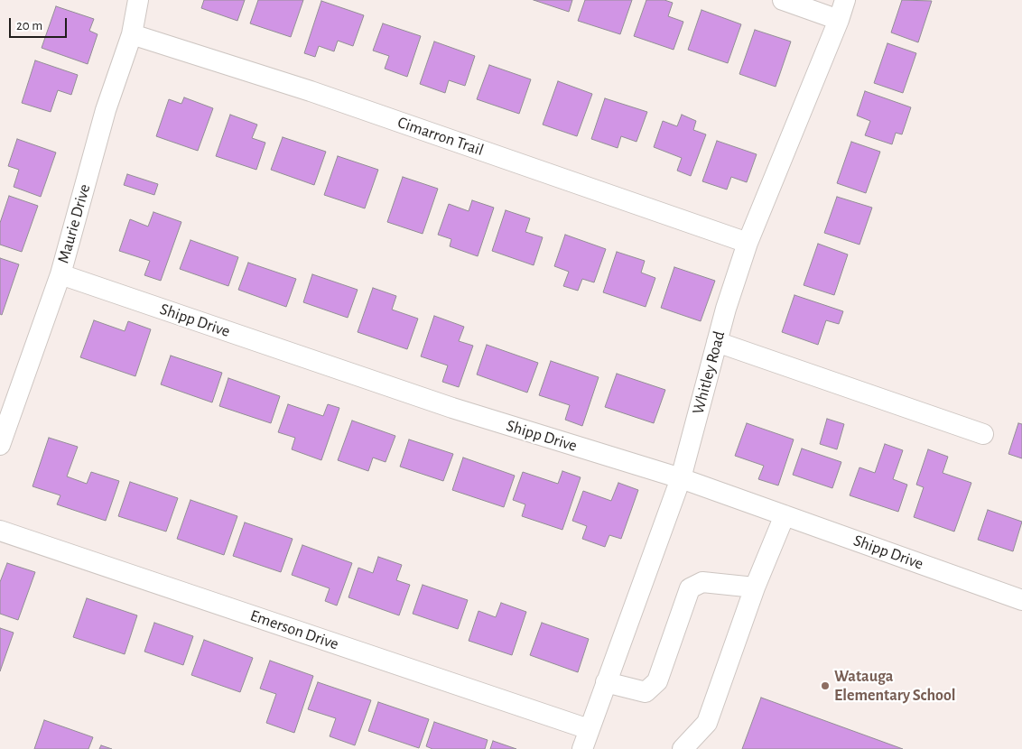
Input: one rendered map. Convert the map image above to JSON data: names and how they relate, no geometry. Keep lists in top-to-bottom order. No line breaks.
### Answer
{"streets":{"street":["Cimarron Trail","Maurie Drive","Shipp Drive","Whitley Road","Emerson Drive"]},"crossings":[["Cimarron Trail","Maurie Drive"],["Cimarron Trail","Whitley Road"],["Maurie Drive","Shipp Drive"],["Shipp Drive","Whitley Road"],["Whitley Road","Emerson Drive"]],"places":["Watauga Elementary School"],"scale_bar":"20 m"}
